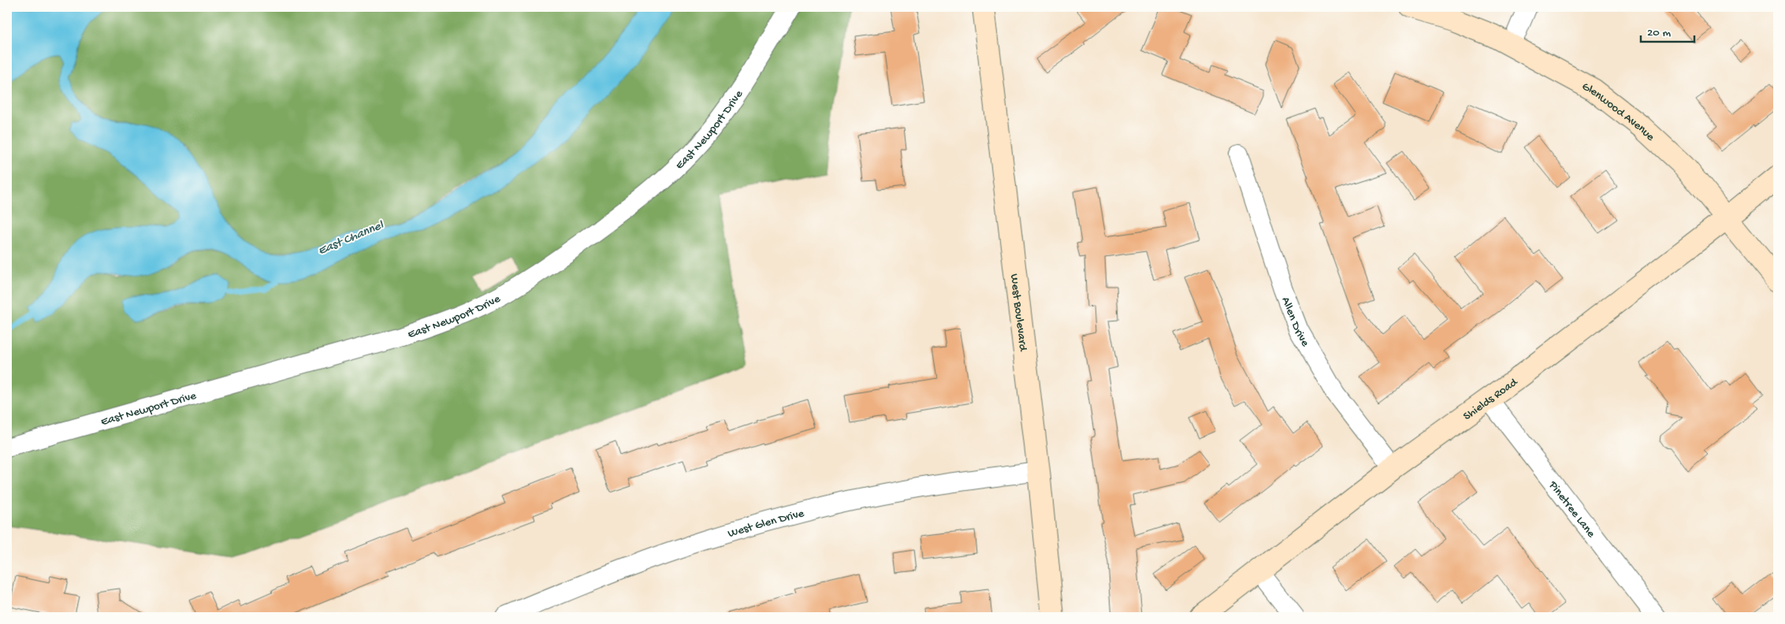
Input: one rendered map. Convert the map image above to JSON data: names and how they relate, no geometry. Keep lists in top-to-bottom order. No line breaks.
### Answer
{"streets":{"street":["Glenwood Avenue","East Newport Drive","West Boulevard","Allen Drive","Shields Road","Pinetree Lane","West Glen Drive"]},"crossings":[["Glenwood Avenue","Shields Road"],["West Boulevard","West Glen Drive"],["Allen Drive","Shields Road"],["Shields Road","Pinetree Lane"]],"water":["East Channel"],"scale_bar":"20 m"}
